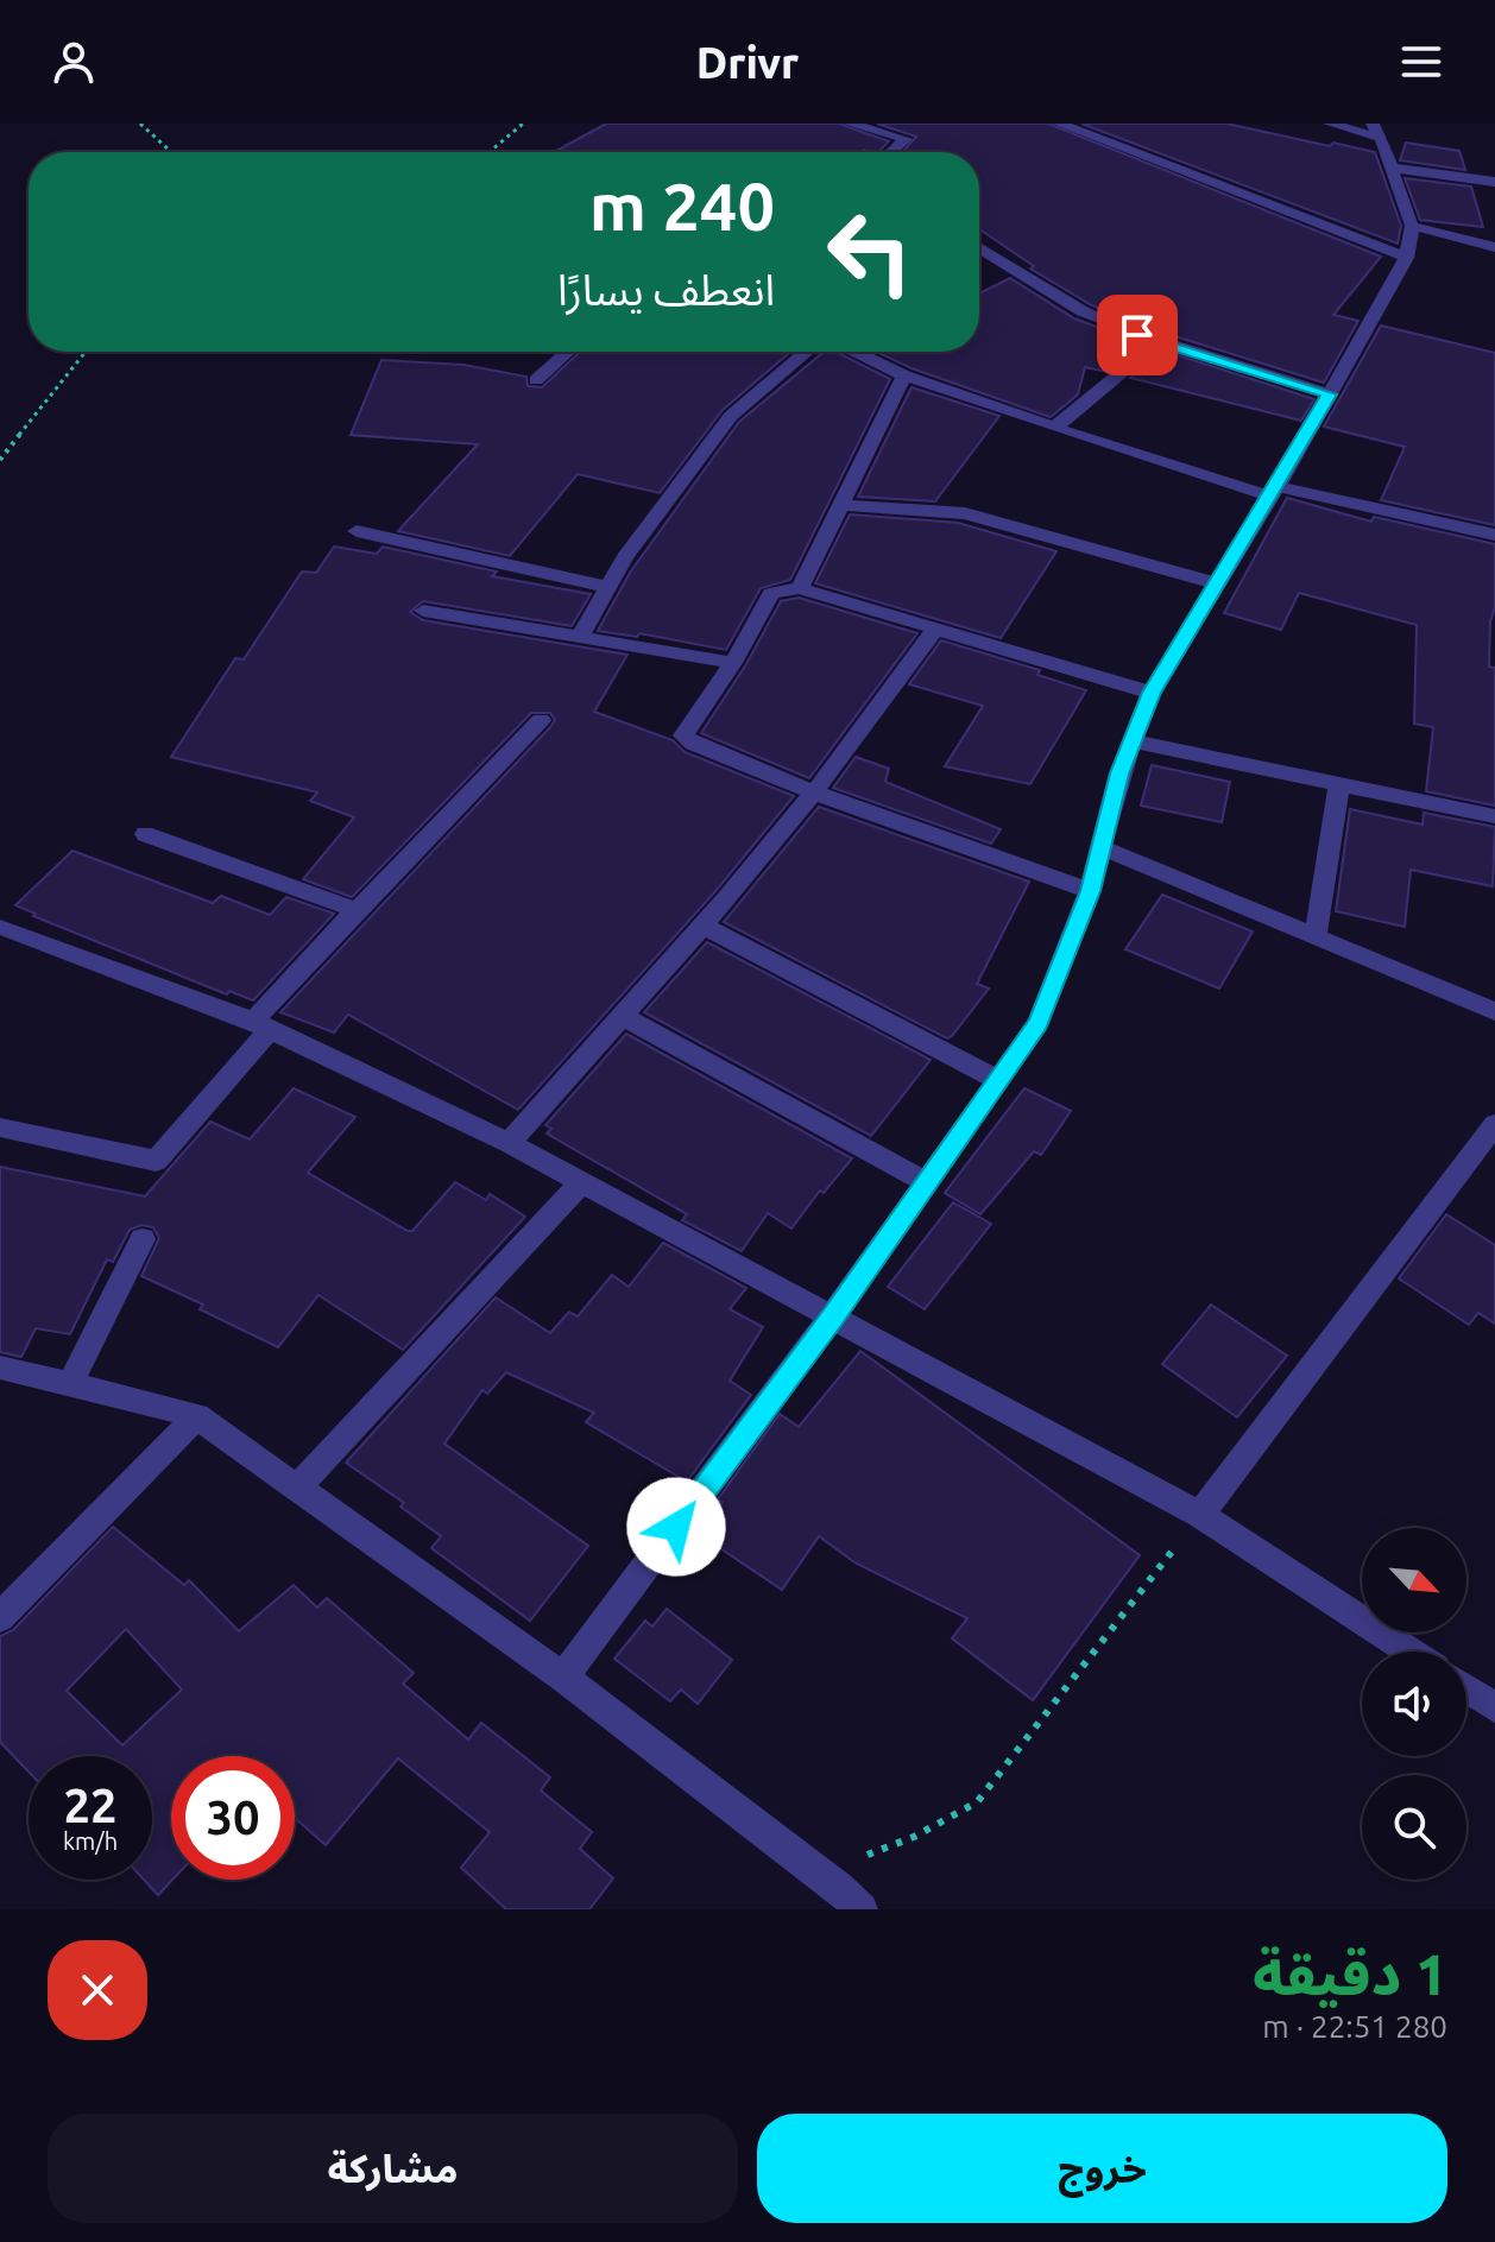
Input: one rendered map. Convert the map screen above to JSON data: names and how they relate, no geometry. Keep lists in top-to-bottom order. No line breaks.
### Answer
{"north":"bottom right","page":{"header":"Drivr","turn":["240 m","انعطف يسارًا"],"speed":"22 km/h","limit":"30","heading":["1 دقيقة","280 m · 22:51"],"buttons":["خروج","مشاركة"]}}
